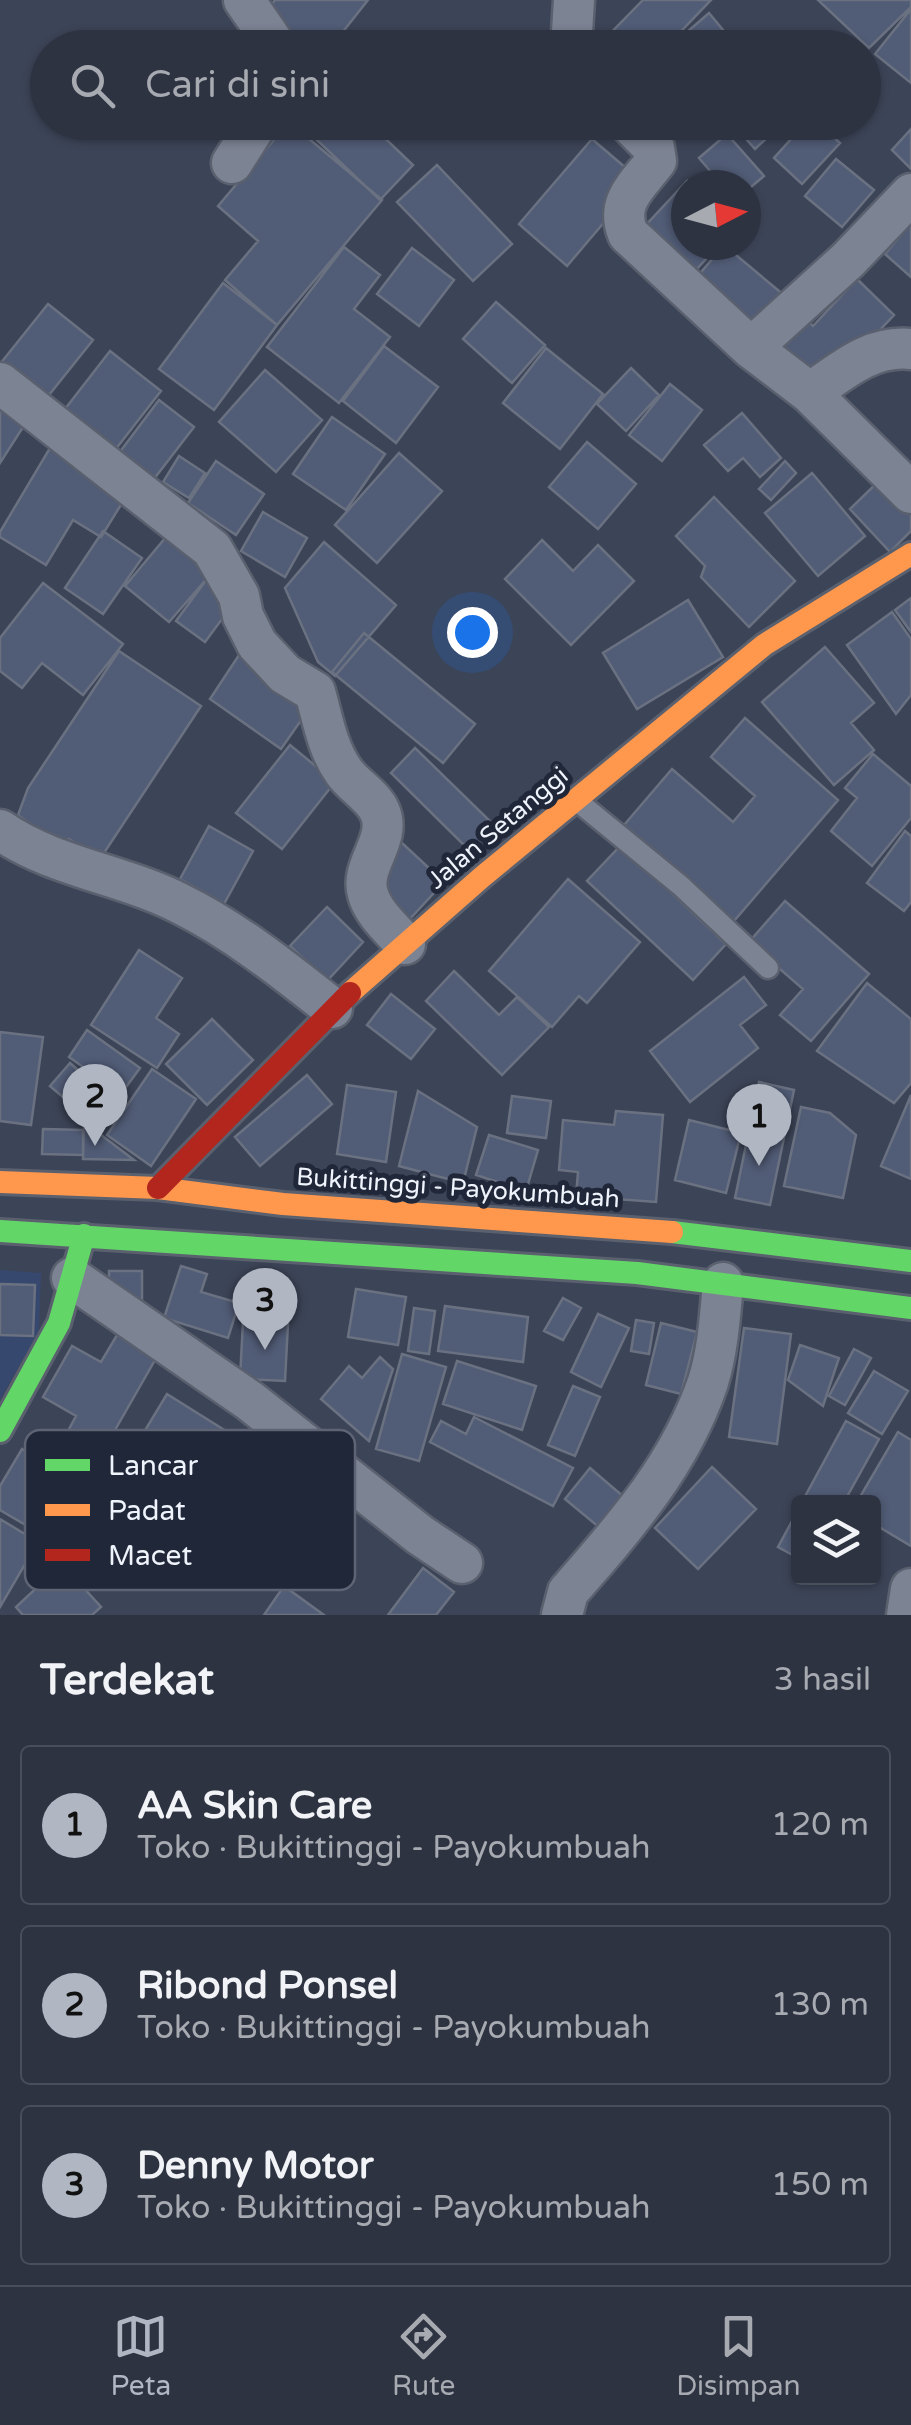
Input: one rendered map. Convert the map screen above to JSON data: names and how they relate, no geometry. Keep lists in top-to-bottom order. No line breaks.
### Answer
{"streets":{"main road":["Jalan Setanggi","Bukittinggi - Payokumbuah"]},"crossings":[["Jalan Setanggi","Bukittinggi - Payokumbuah"]],"legend":["Lancar","Padat","Macet"],"north":"right","page":{"search":"Cari di sini","pins":["2","1","3"],"heading":["Terdekat","3 hasil"],"list":[{"mark":"1","name":"AA Skin Care","note":"Toko · Bukittinggi - Payokumbuah","value":"120 m"},{"mark":"2","name":"Ribond Ponsel","note":"Toko · Bukittinggi - Payokumbuah","value":"130 m"},{"mark":"3","name":"Denny Motor","note":"Toko · Bukittinggi - Payokumbuah","value":"150 m"}],"nav":["Peta","Rute","Disimpan"]}}
